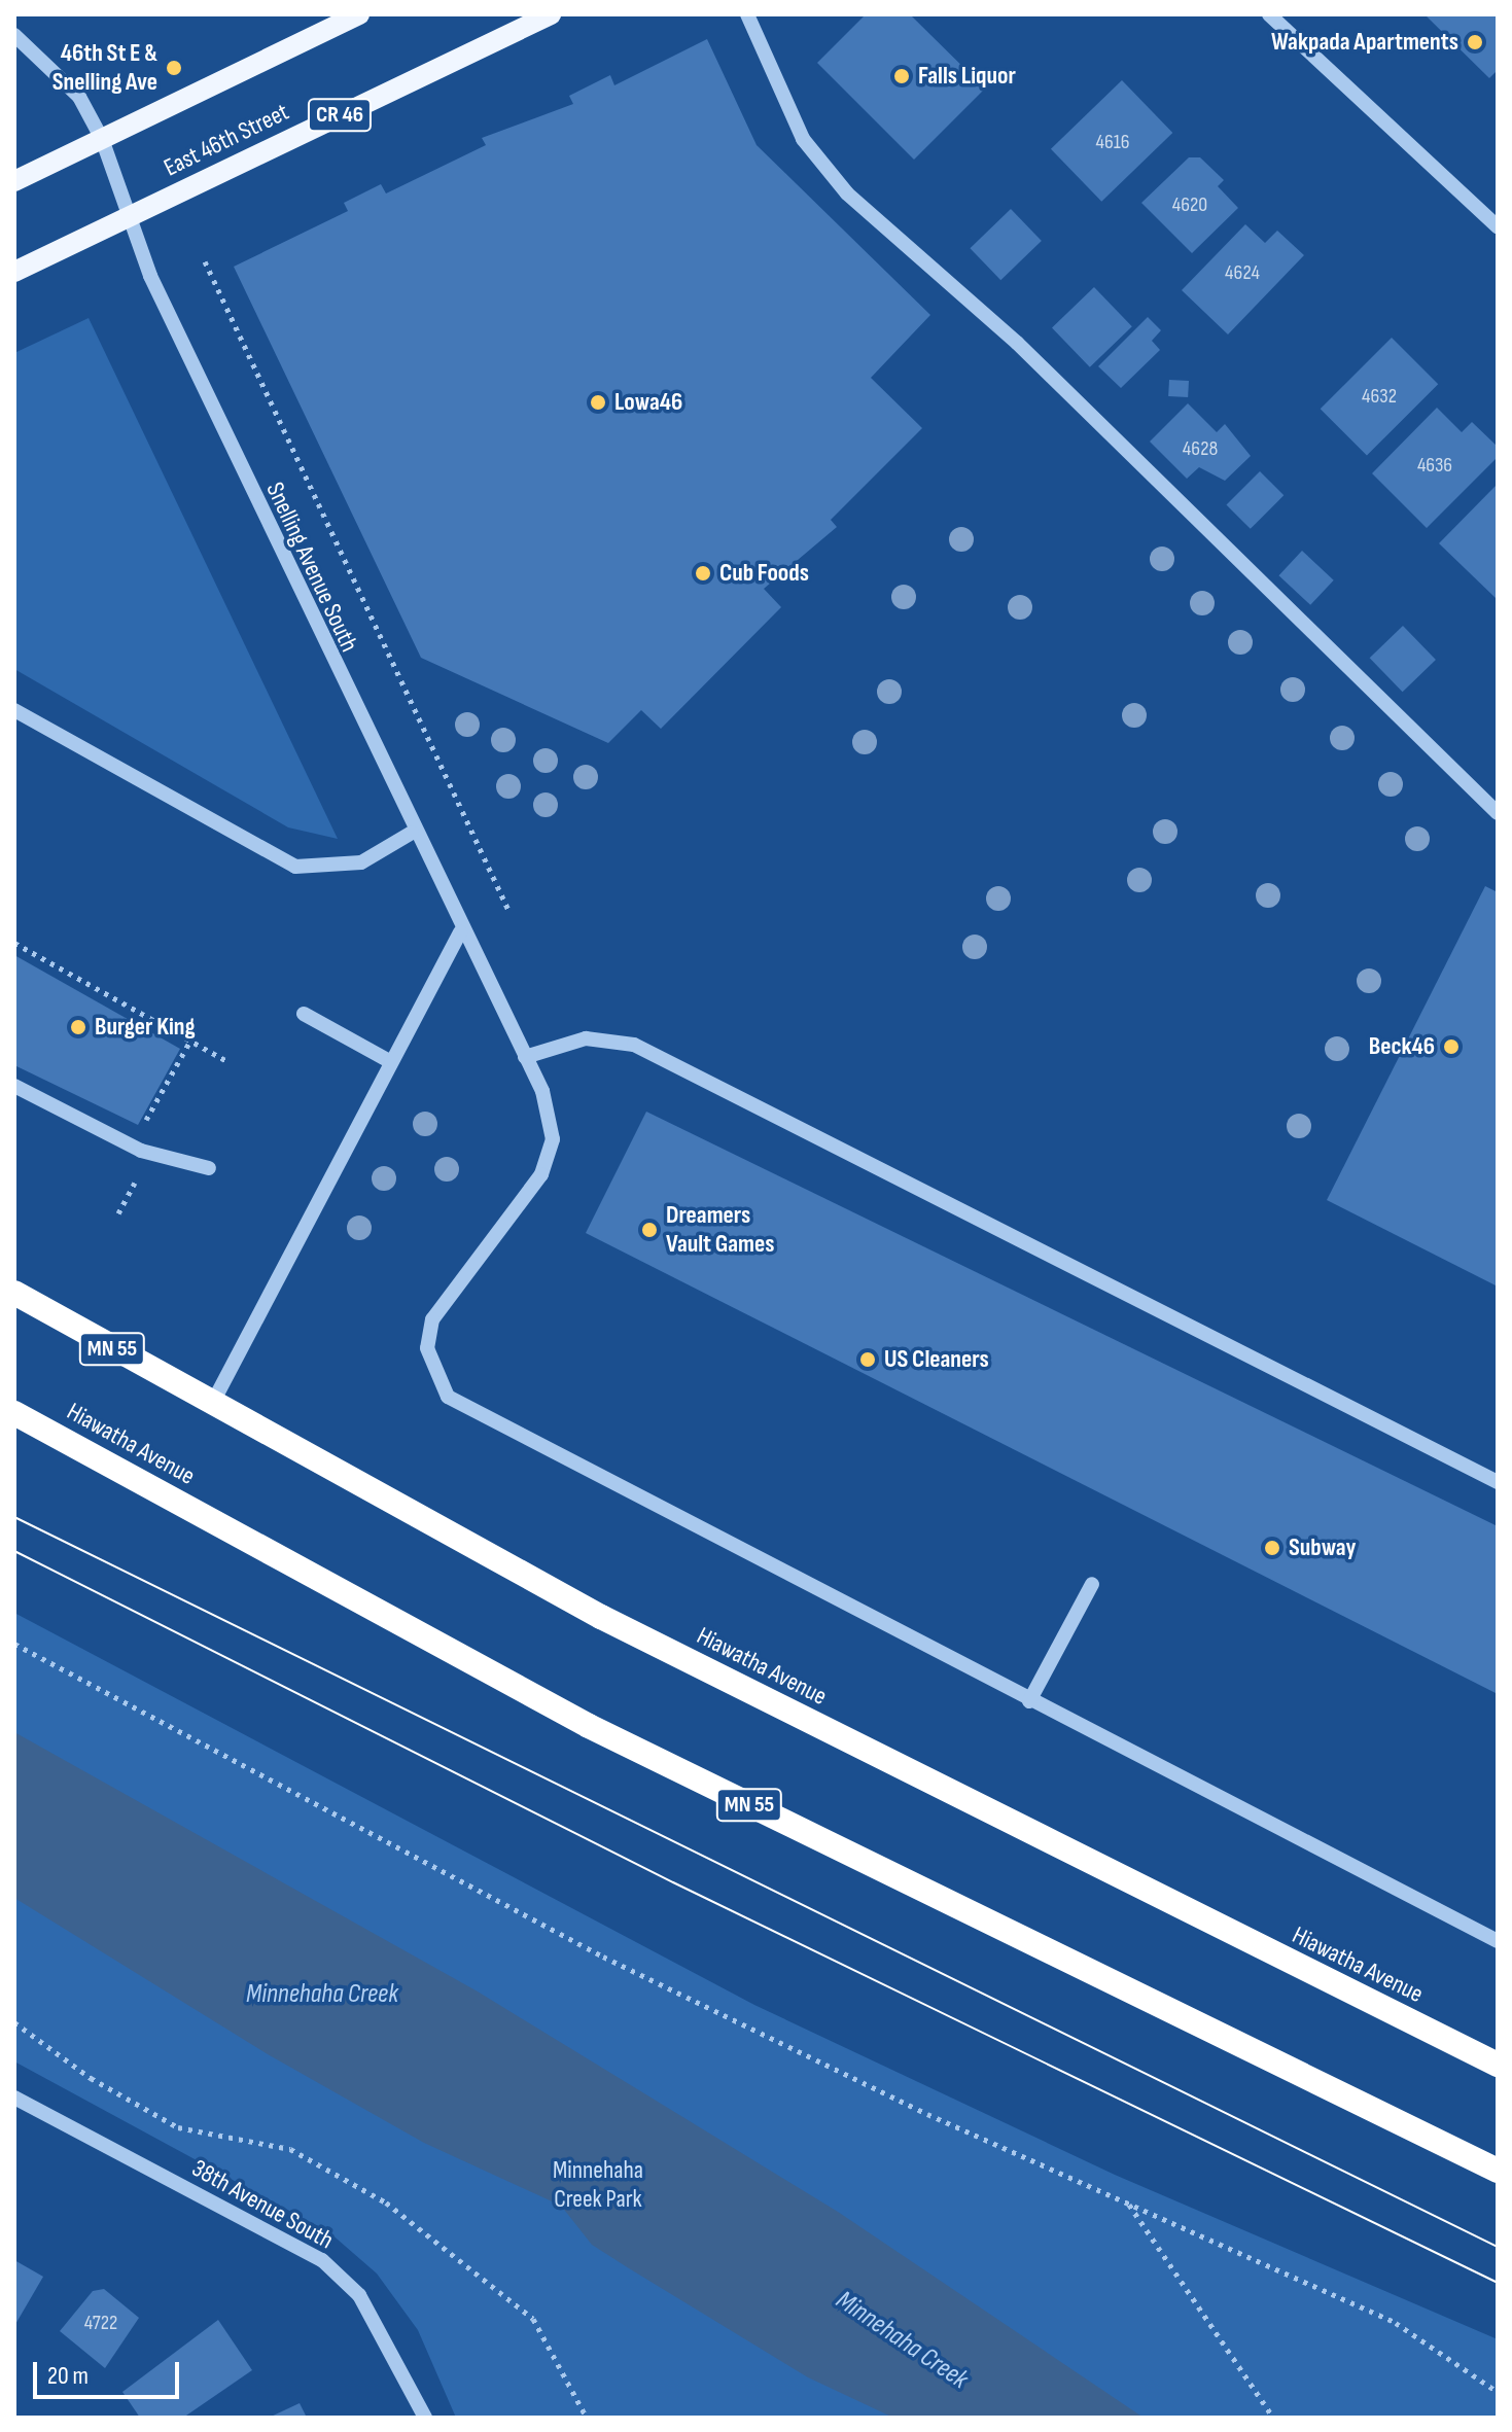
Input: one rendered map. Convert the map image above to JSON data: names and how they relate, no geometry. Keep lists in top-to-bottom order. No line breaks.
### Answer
{"streets":{"highway":["MN 55","Hiawatha Avenue"],"main road":["CR 46","East 46th Street"],"street":["Snelling Avenue South","38th Avenue South"]},"crossings":[["East 46th Street","Snelling Avenue South"]],"water":["Minnehaha Creek"],"parks":["Minnehaha Creek Park"],"places":["Wakpada Apartments","46th St E & Snelling Ave","Falls Liquor","Lowa46","Cub Foods","Burger King","Beck46","Dreamers Vault Games","US Cleaners","Subway"],"house_numbers":["4616","4620","4624","4632","4628","4636","4722"],"scale_bar":"20 m"}
